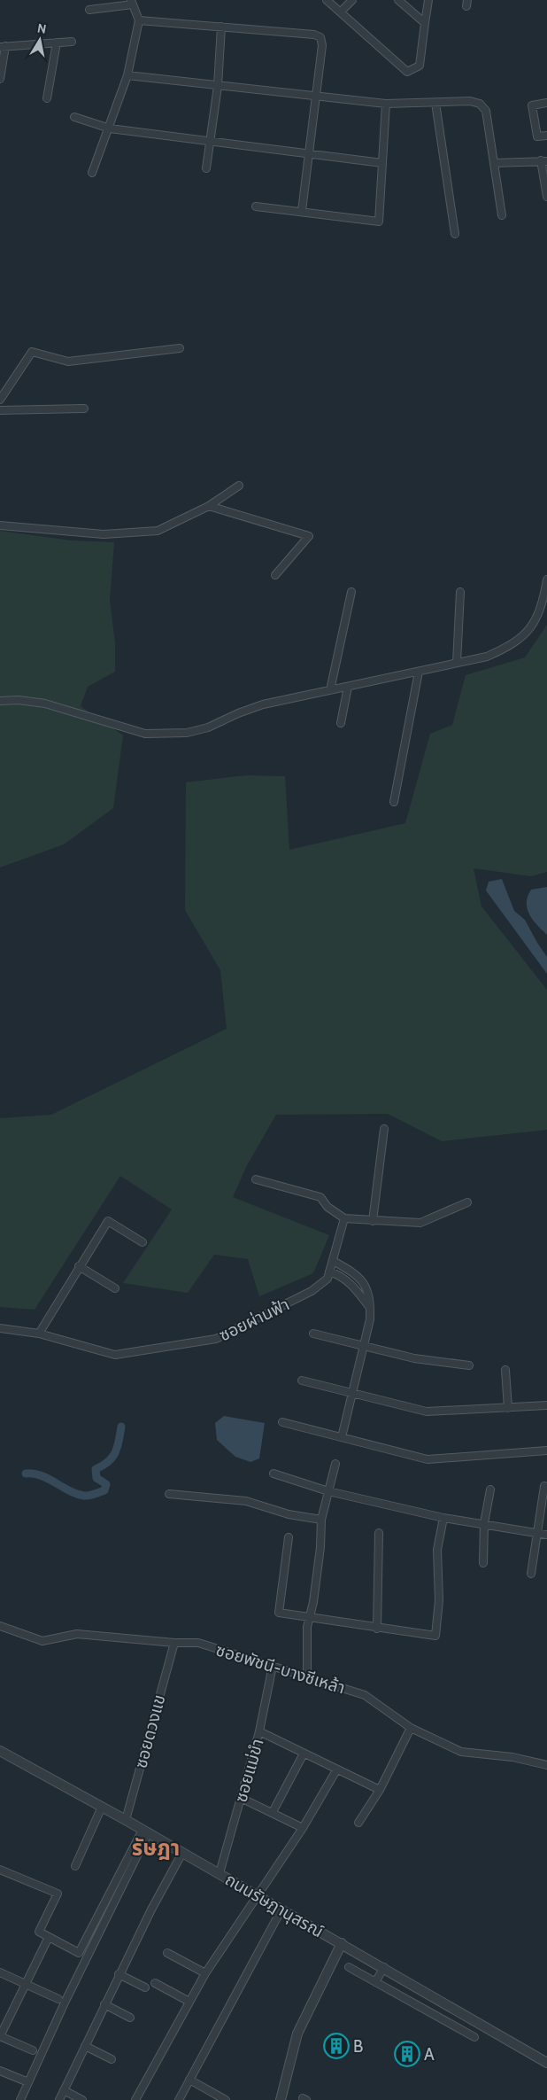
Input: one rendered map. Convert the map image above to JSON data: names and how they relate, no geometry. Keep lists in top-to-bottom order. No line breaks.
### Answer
{"streets":{"street":["ซอยผ่านฟ้า","ซอยพัชนี-บางชีเหล้า","ซอยดวงแข","ซอยแม่ขำ","ถนนรัษฎานุสรณ์"]},"crossings":[["ซอยพัชนี-บางชีเหล้า","ซอยดวงแข"],["ซอยพัชนี-บางชีเหล้า","ซอยแม่ขำ"],["ซอยดวงแข","ถนนรัษฎานุสรณ์"],["ซอยแม่ขำ","ถนนรัษฎานุสรณ์"]],"districts":["รัษฎา"],"places":{"building":["B","A"]},"north":"top"}
